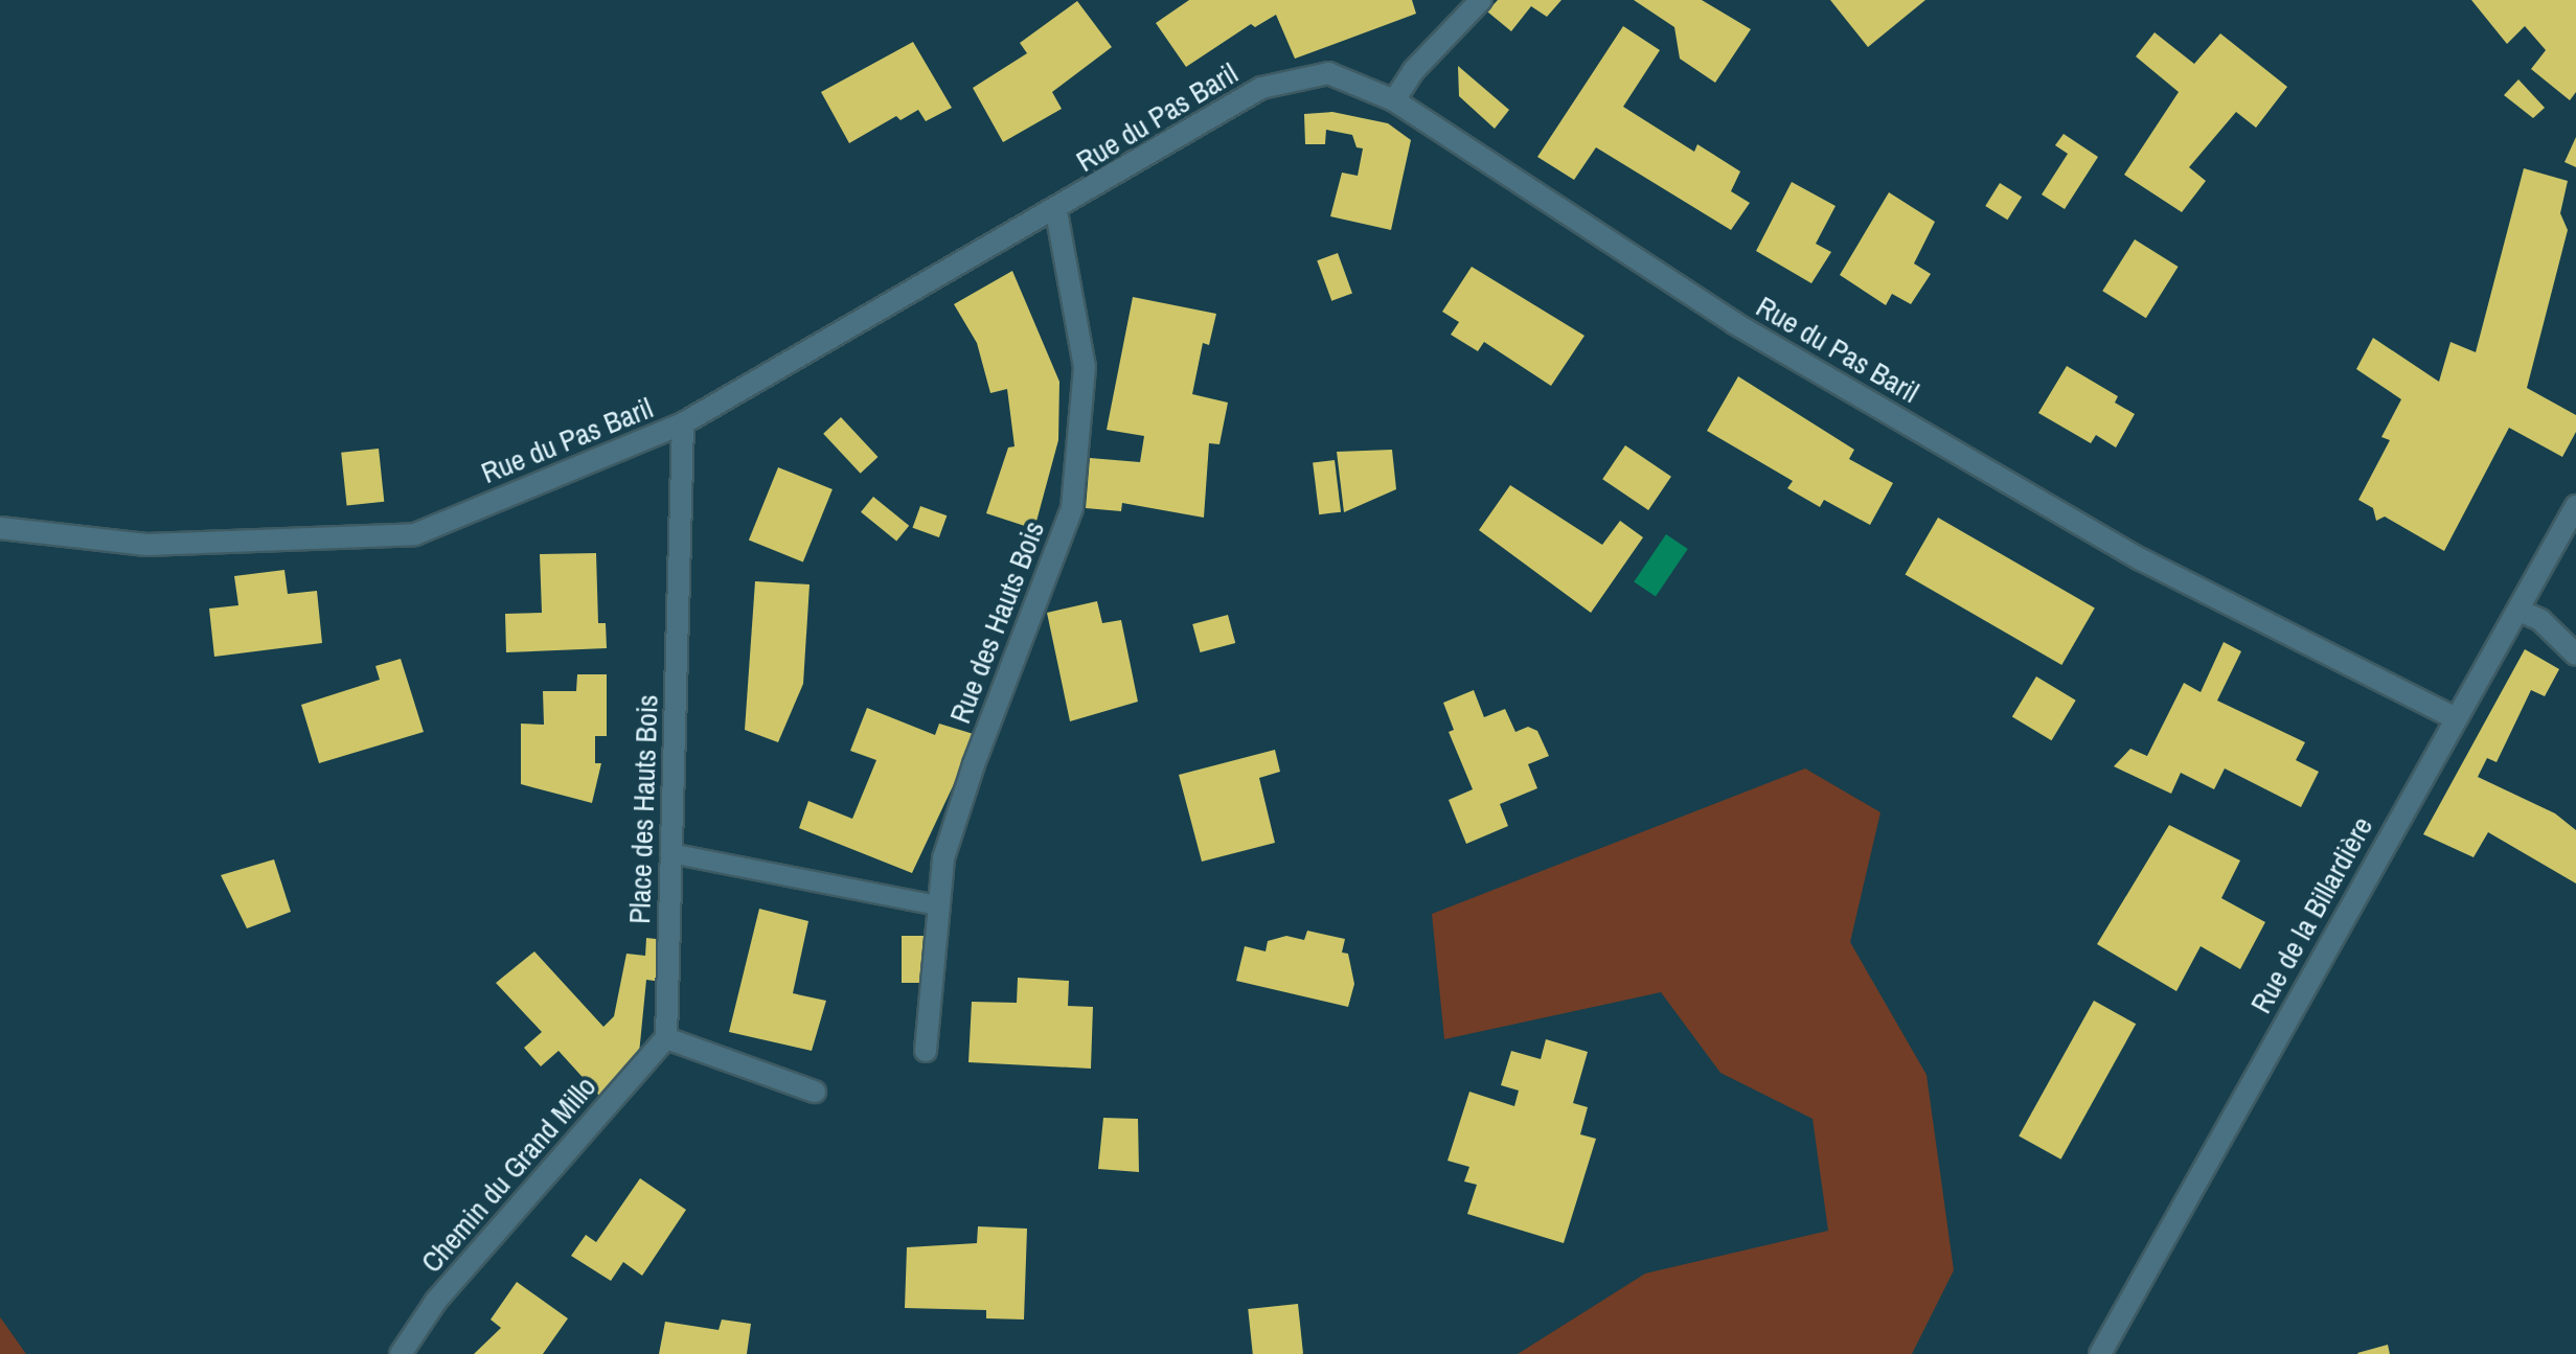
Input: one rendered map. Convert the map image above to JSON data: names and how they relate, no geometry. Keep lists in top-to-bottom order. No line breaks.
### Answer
{"streets":{"street":["Rue du Pas Baril","Rue des Hauts Bois","Place des Hauts Bois","Rue de la Billardière","Chemin du Grand Millo"]},"crossings":[["Rue du Pas Baril","Rue des Hauts Bois"],["Rue du Pas Baril","Place des Hauts Bois"],["Rue du Pas Baril","Rue de la Billardière"],["Place des Hauts Bois","Chemin du Grand Millo"]]}
